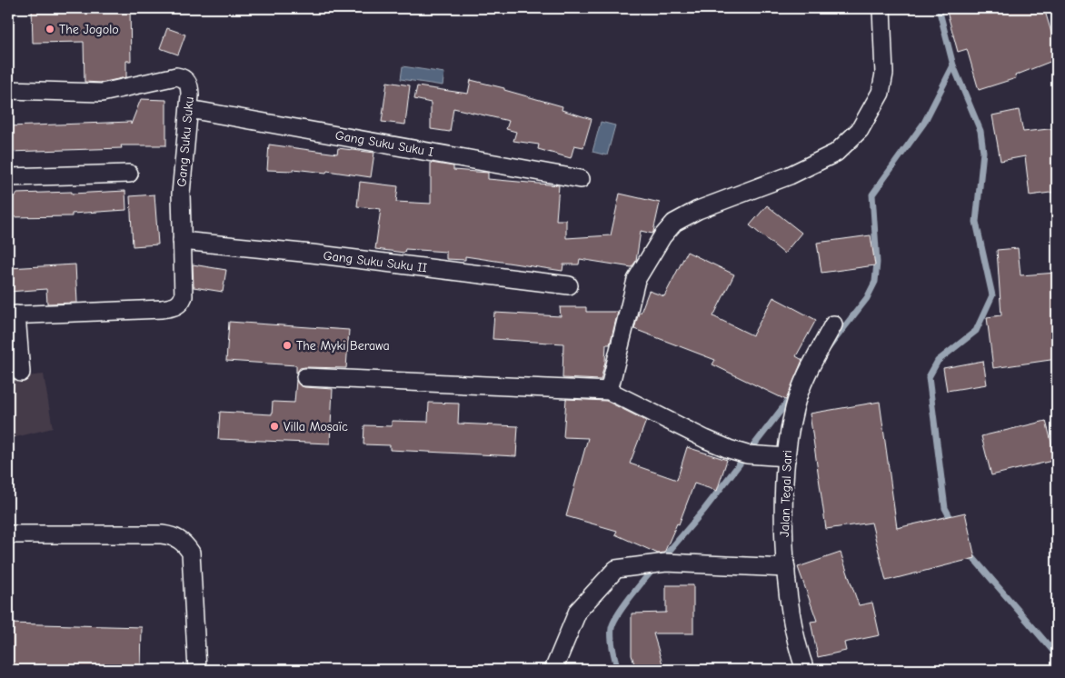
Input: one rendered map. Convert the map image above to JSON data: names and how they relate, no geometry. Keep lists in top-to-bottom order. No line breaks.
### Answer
{"streets":{"street":["Gang Suku Suku","Gang Suku Suku I","Gang Suku Suku II","Jalan Tegal Sari"]},"crossings":[["Gang Suku Suku","Gang Suku Suku I"],["Gang Suku Suku","Gang Suku Suku II"]],"places":["The Jogolo","The Myki Berawa","Villa Mosaïc"]}
